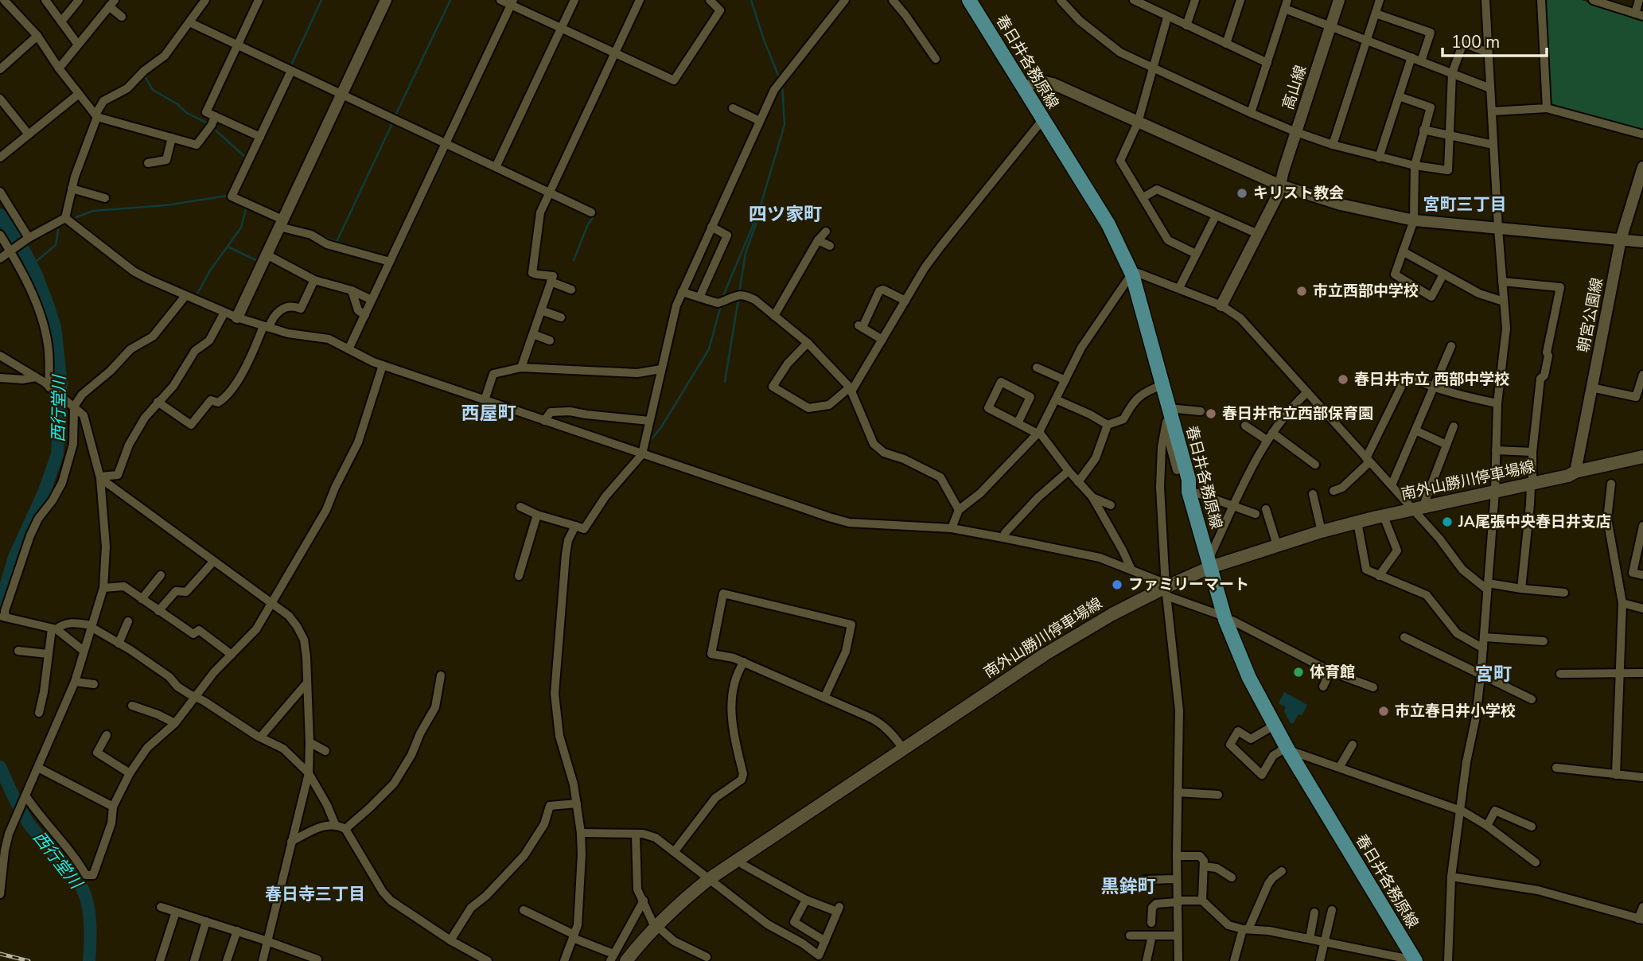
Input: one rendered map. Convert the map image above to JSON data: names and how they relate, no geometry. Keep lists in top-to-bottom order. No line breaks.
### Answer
{"streets":{"main road":["春日井各務原線","南外山勝川停車場線"],"street":["高山線","朝宮公園線"]},"crossings":[["春日井各務原線","南外山勝川停車場線"],["朝宮公園線","南外山勝川停車場線"]],"districts":["宮町三丁目","四ツ家町","西屋町","宮町","黒鉾町","春日寺三丁目"],"water":["西行堂川"],"places":["キリスト教会","市立西部中学校","春日井市立 西部中学校","春日井市立西部保育園","JA尾張中央春日井支店","ファミリーマート","体育館","市立春日井小学校"],"scale_bar":"100 m"}
